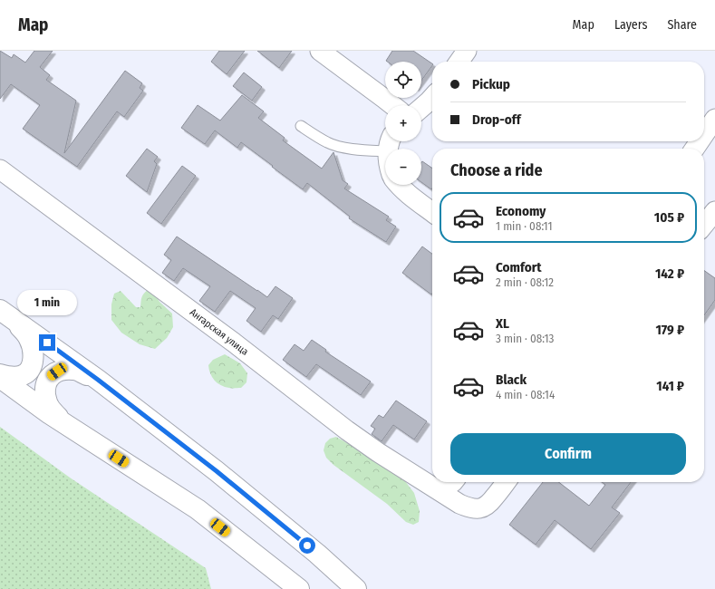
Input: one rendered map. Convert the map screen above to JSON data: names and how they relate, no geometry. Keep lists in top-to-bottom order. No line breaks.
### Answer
{"streets":{"street":["Ангарская улица"]},"page":{"header":"Map","nav":["Map","Layers","Share"],"map_buttons":["+","−"],"banner":["Pickup","Drop-off"],"heading":"Choose a ride","list":[{"name":"Economy","note":"1 min · 08:11","value":"105 ₽"},{"name":"Comfort","note":"2 min · 08:12","value":"142 ₽"},{"name":"XL","note":"3 min · 08:13","value":"179 ₽"},{"name":"Black","note":"4 min · 08:14","value":"141 ₽"}],"bubble":"1 min","buttons":"Confirm"}}
